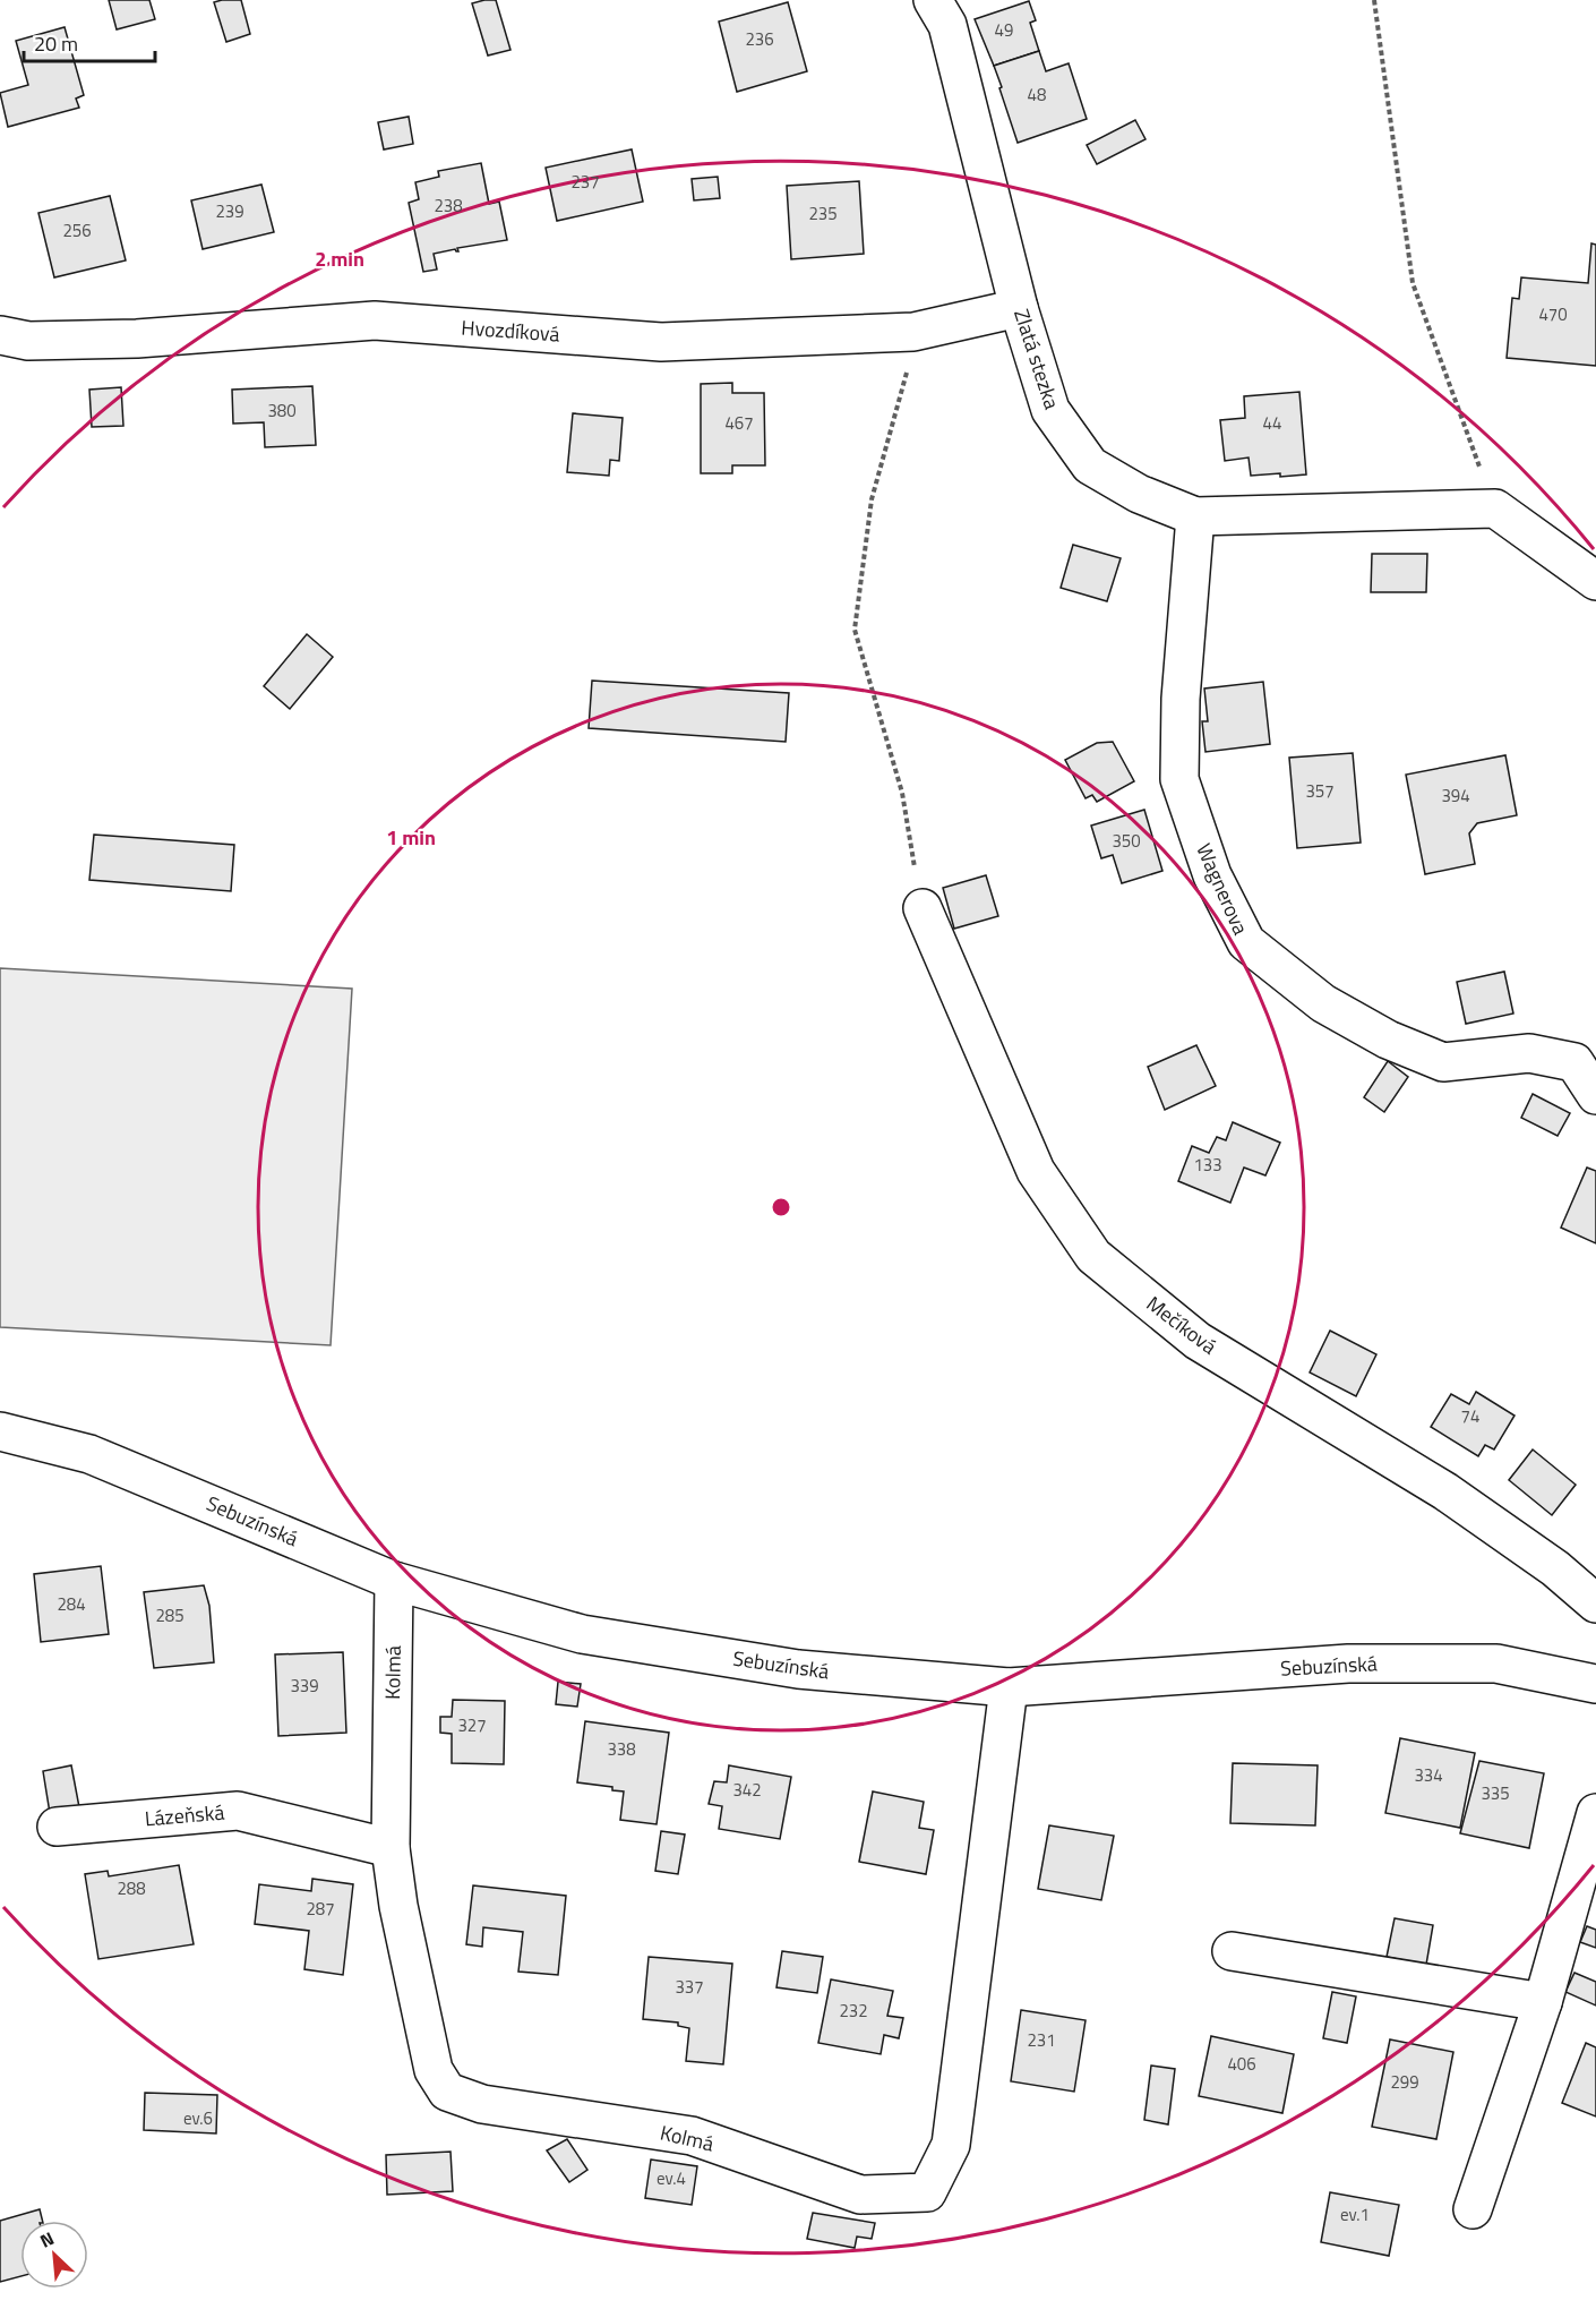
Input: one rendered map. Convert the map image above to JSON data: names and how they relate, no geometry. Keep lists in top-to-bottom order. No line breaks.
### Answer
{"streets":{"street":["Hvozdíková","Zlatá stezka","Wagnerova","Mečíková","Sebuzínská","Kolmá","Lázeňská"]},"crossings":[["Hvozdíková","Zlatá stezka"],["Zlatá stezka","Wagnerova"],["Sebuzínská","Kolmá"],["Kolmá","Lázeňská"]],"house_numbers":["49","236","48","237","238","239","235","256","470","380","467","44","357","394","350","133","74","284","285","339","327","338","334","342","335","288","287","337","232","231","406","299","ev.6","ev.4","ev.1"],"scale_bar":"20 m","north":"top left","rings":["2 min","1 min"]}
